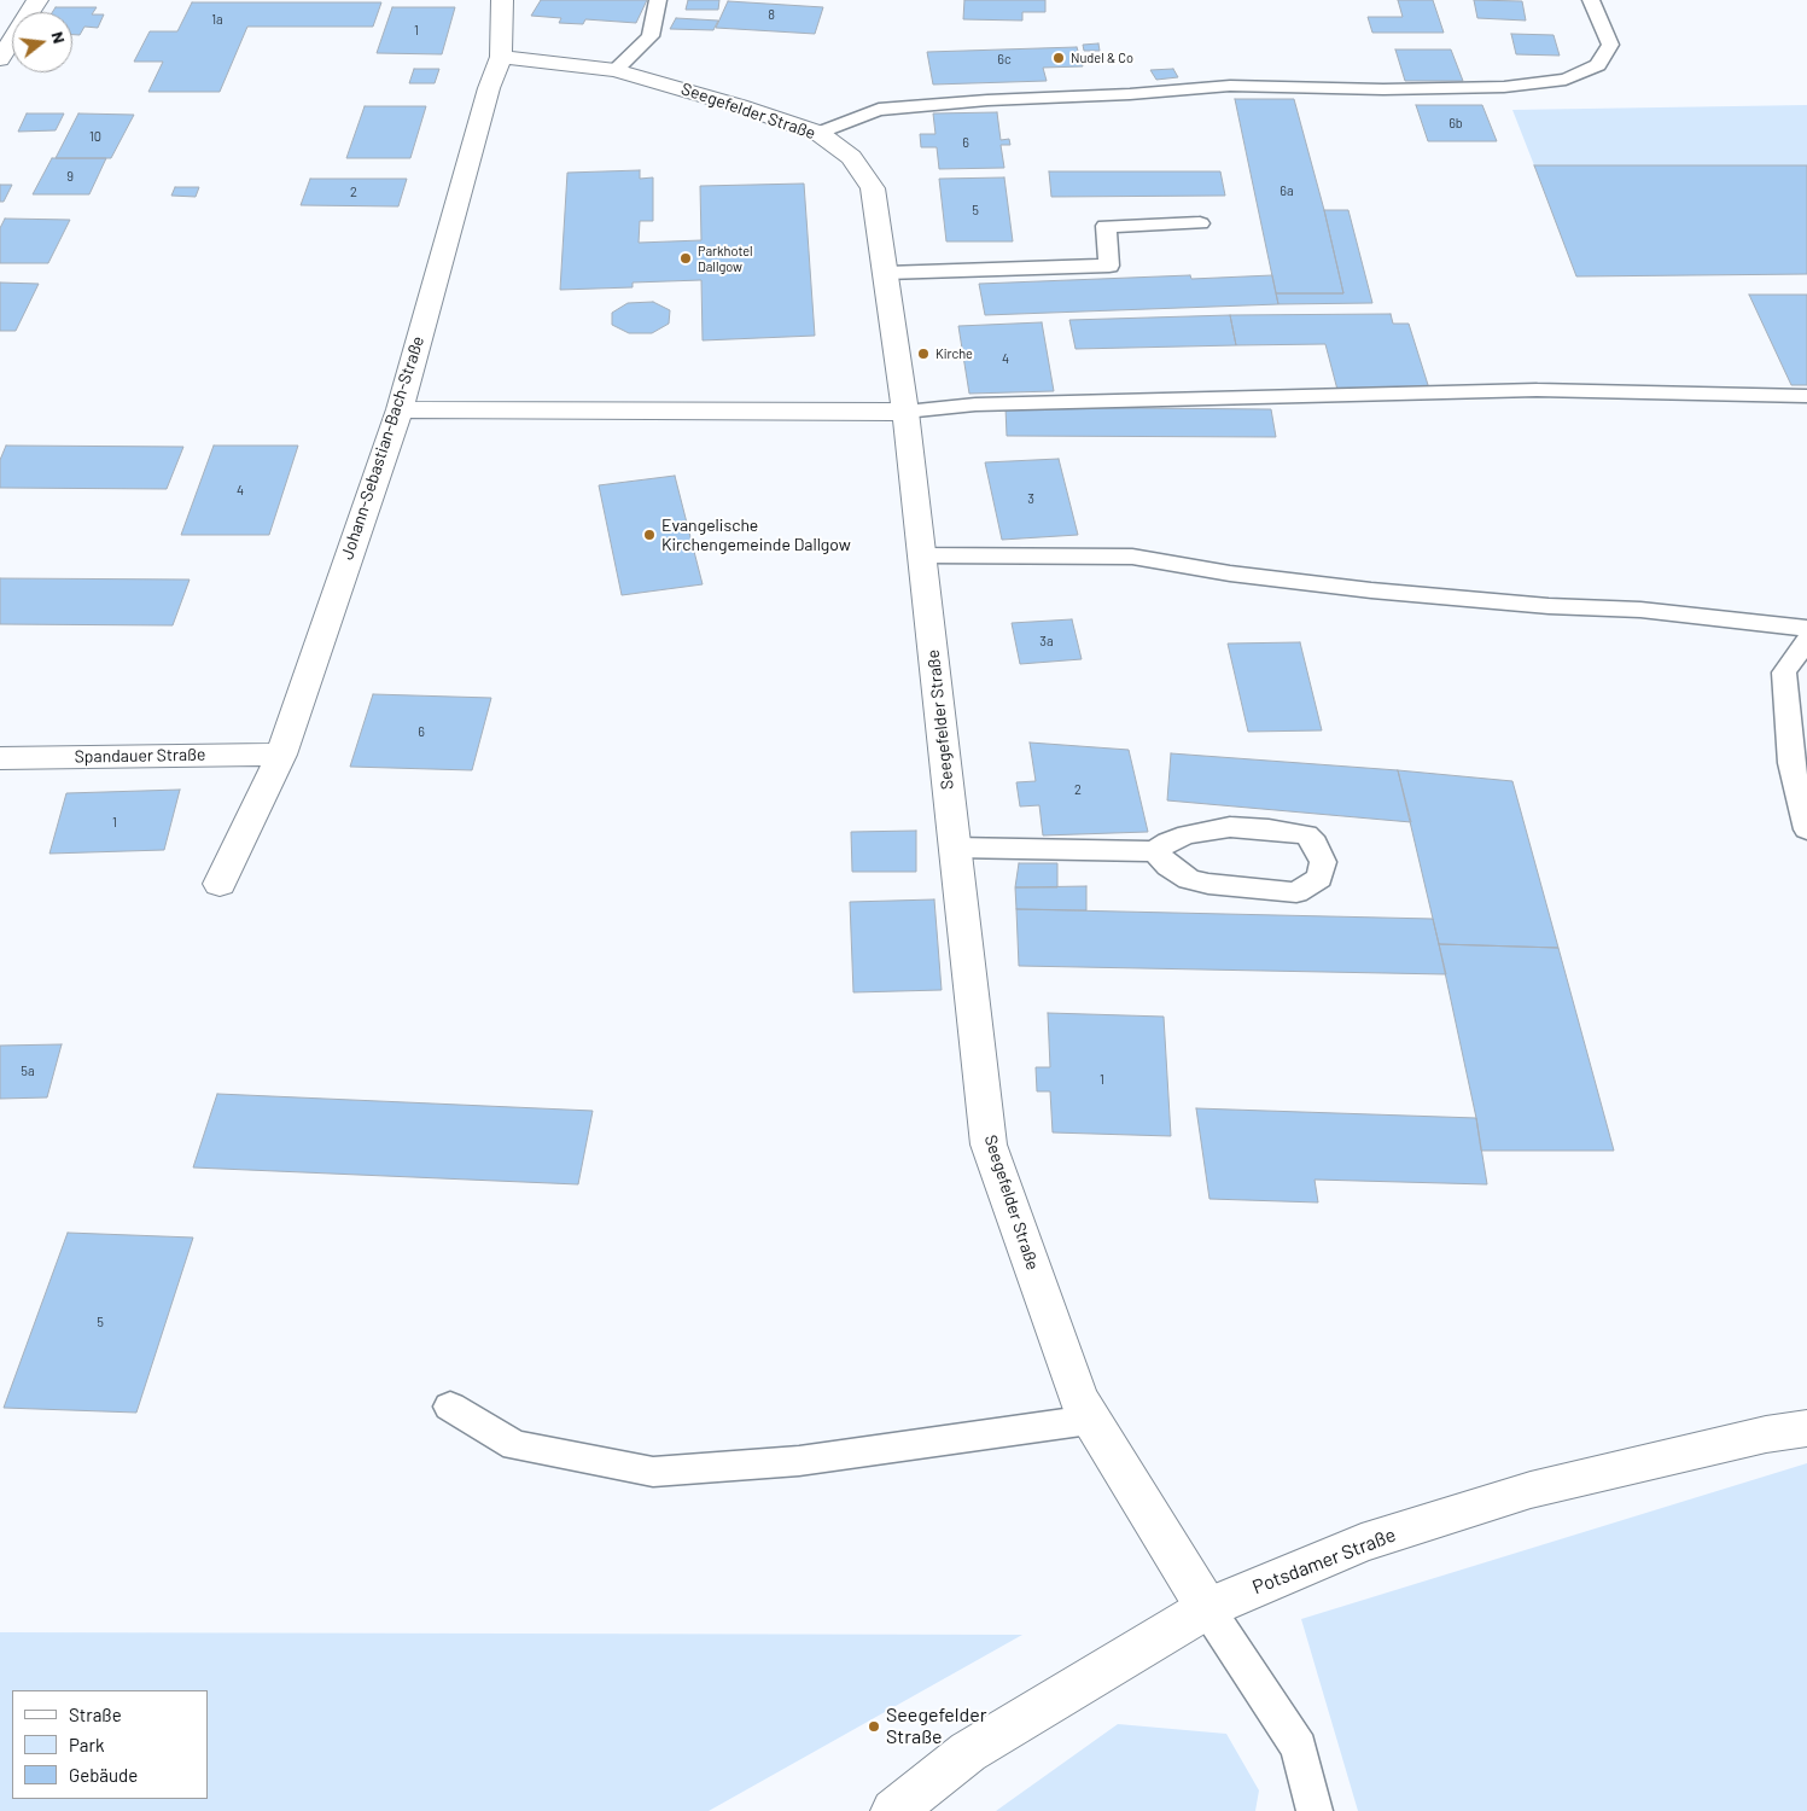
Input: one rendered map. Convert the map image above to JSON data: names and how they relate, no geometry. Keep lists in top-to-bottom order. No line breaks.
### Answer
{"streets":{"street":["Seegefelder Straße","Johann-Sebastian-Bach-Straße","Spandauer Straße","Potsdamer Straße"]},"crossings":[["Seegefelder Straße","Johann-Sebastian-Bach-Straße"],["Seegefelder Straße","Potsdamer Straße"],["Johann-Sebastian-Bach-Straße","Spandauer Straße"]],"places":["Nudel & Co","Parkhotel Dallgow","Kirche","Evangelische Kirchengemeinde Dallgow","Seegefelder Straße"],"house_numbers":["8","1a","1","6c","6b","10","6","9","6a","2","5","4","4","3","3a","6","2","1","5a","1","5"],"legend":["Straße","Park","Gebäude"],"north":"right"}
